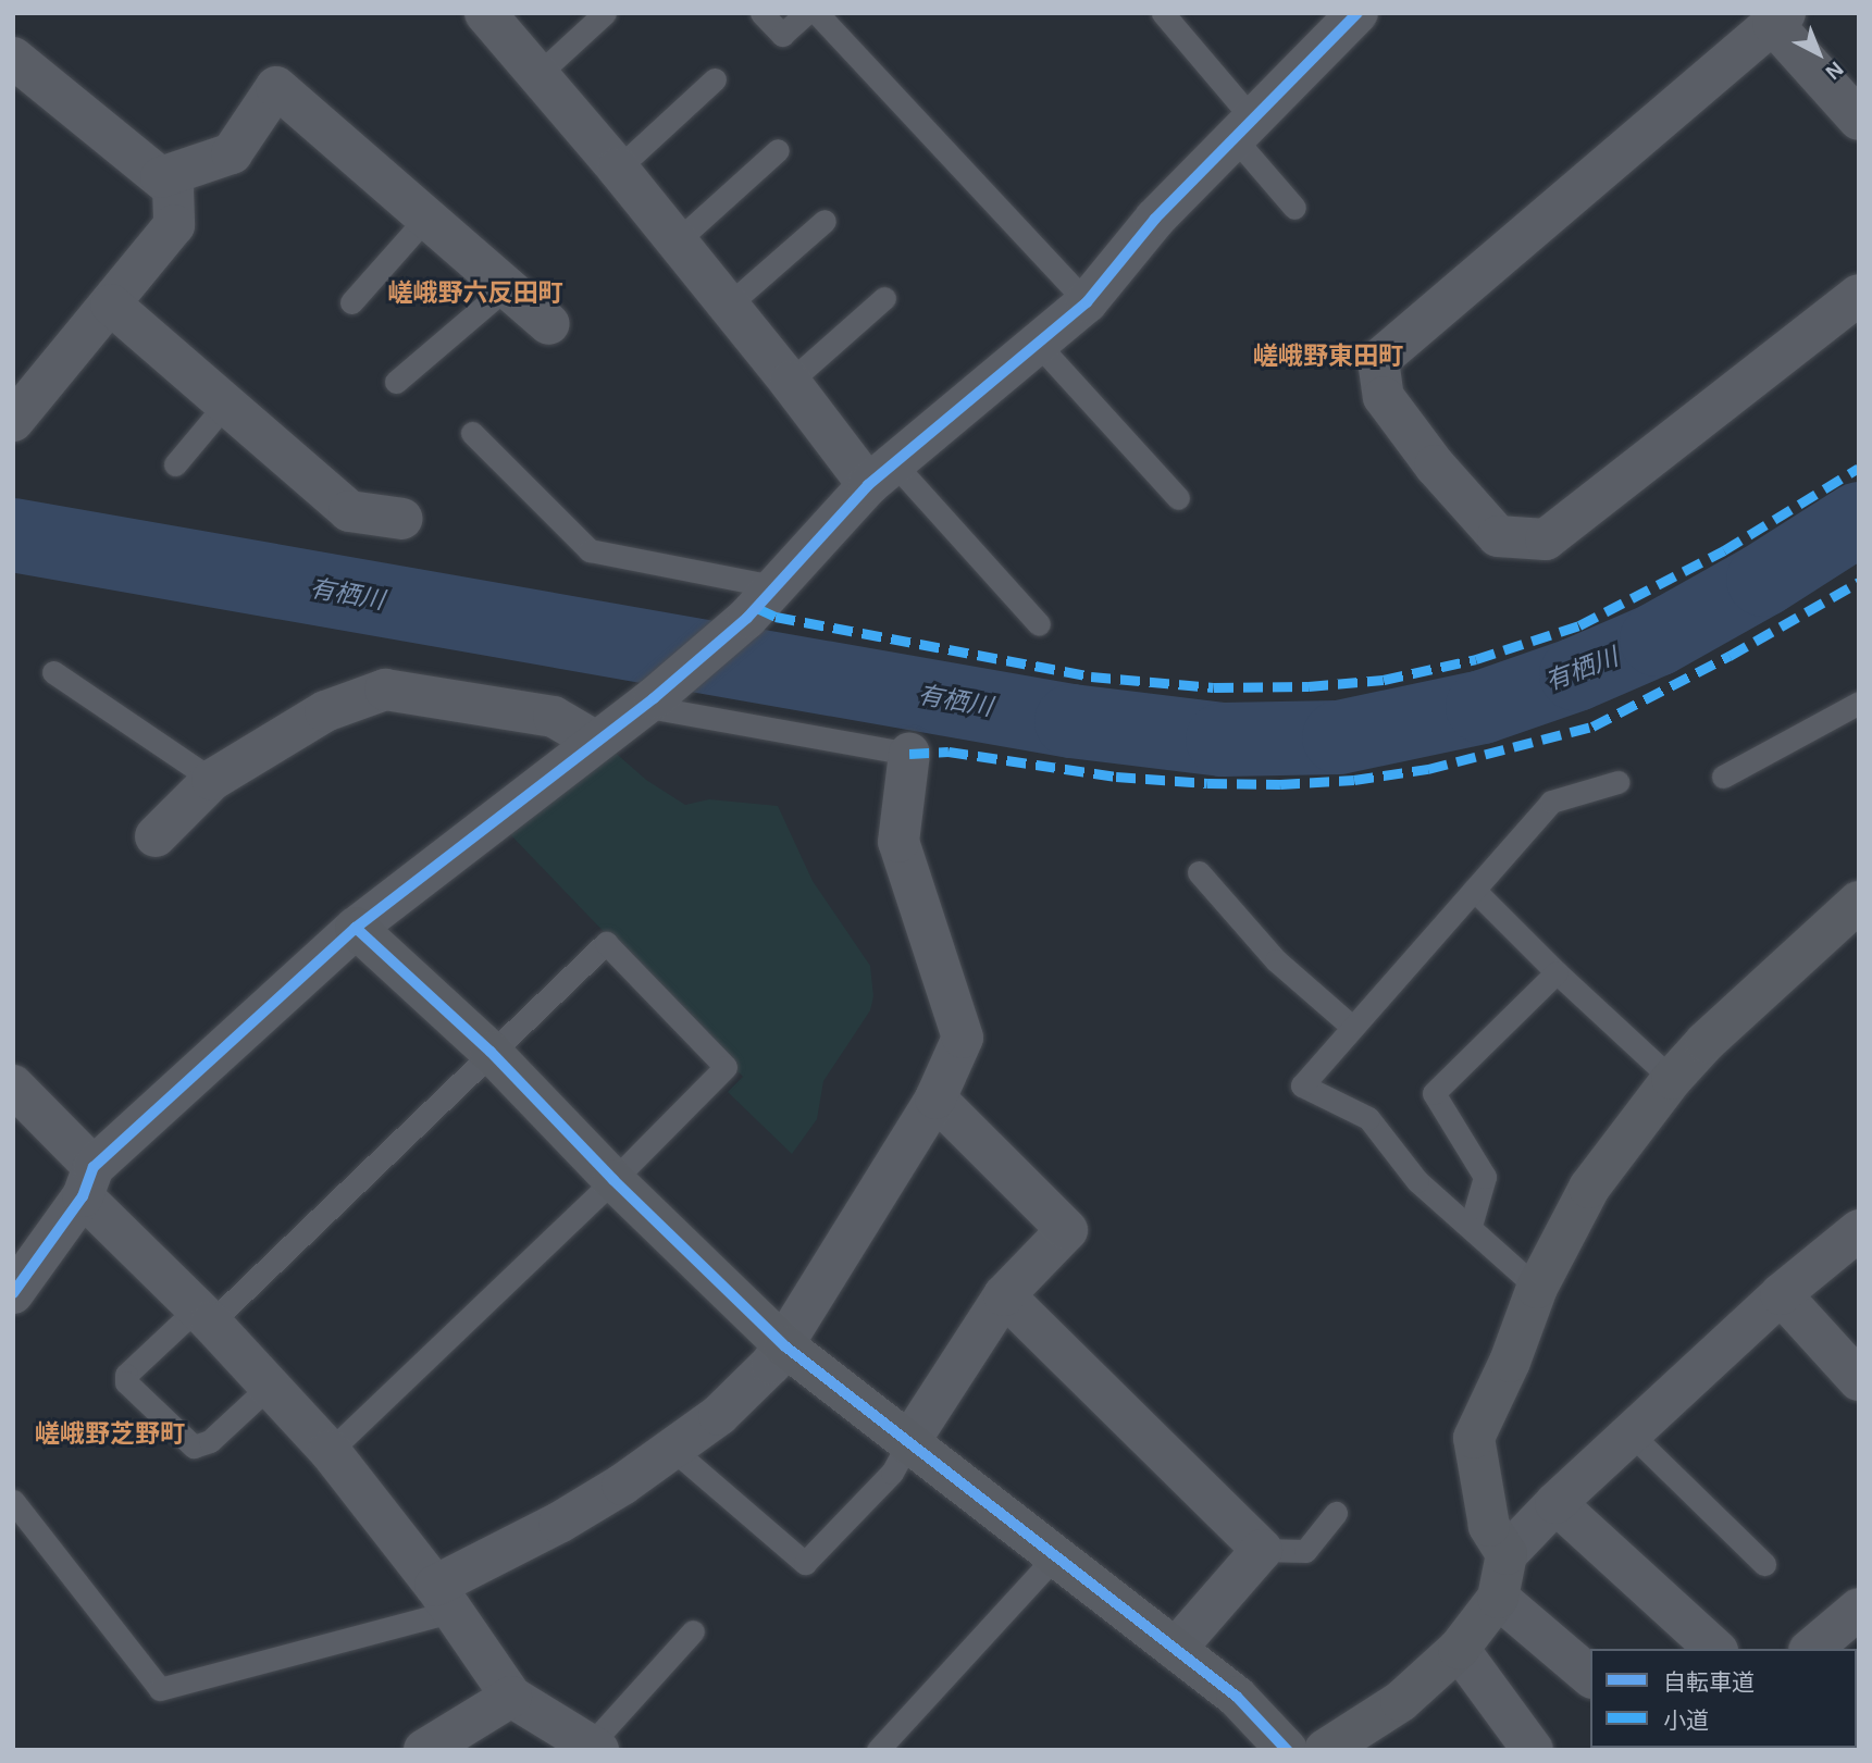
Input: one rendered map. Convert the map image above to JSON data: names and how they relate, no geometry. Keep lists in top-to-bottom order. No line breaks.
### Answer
{"districts":["嵯峨野六反田町","嵯峨野東田町","嵯峨野芝野町"],"water":["有栖川"],"legend":["自転車道","小道"],"north":"bottom right"}
